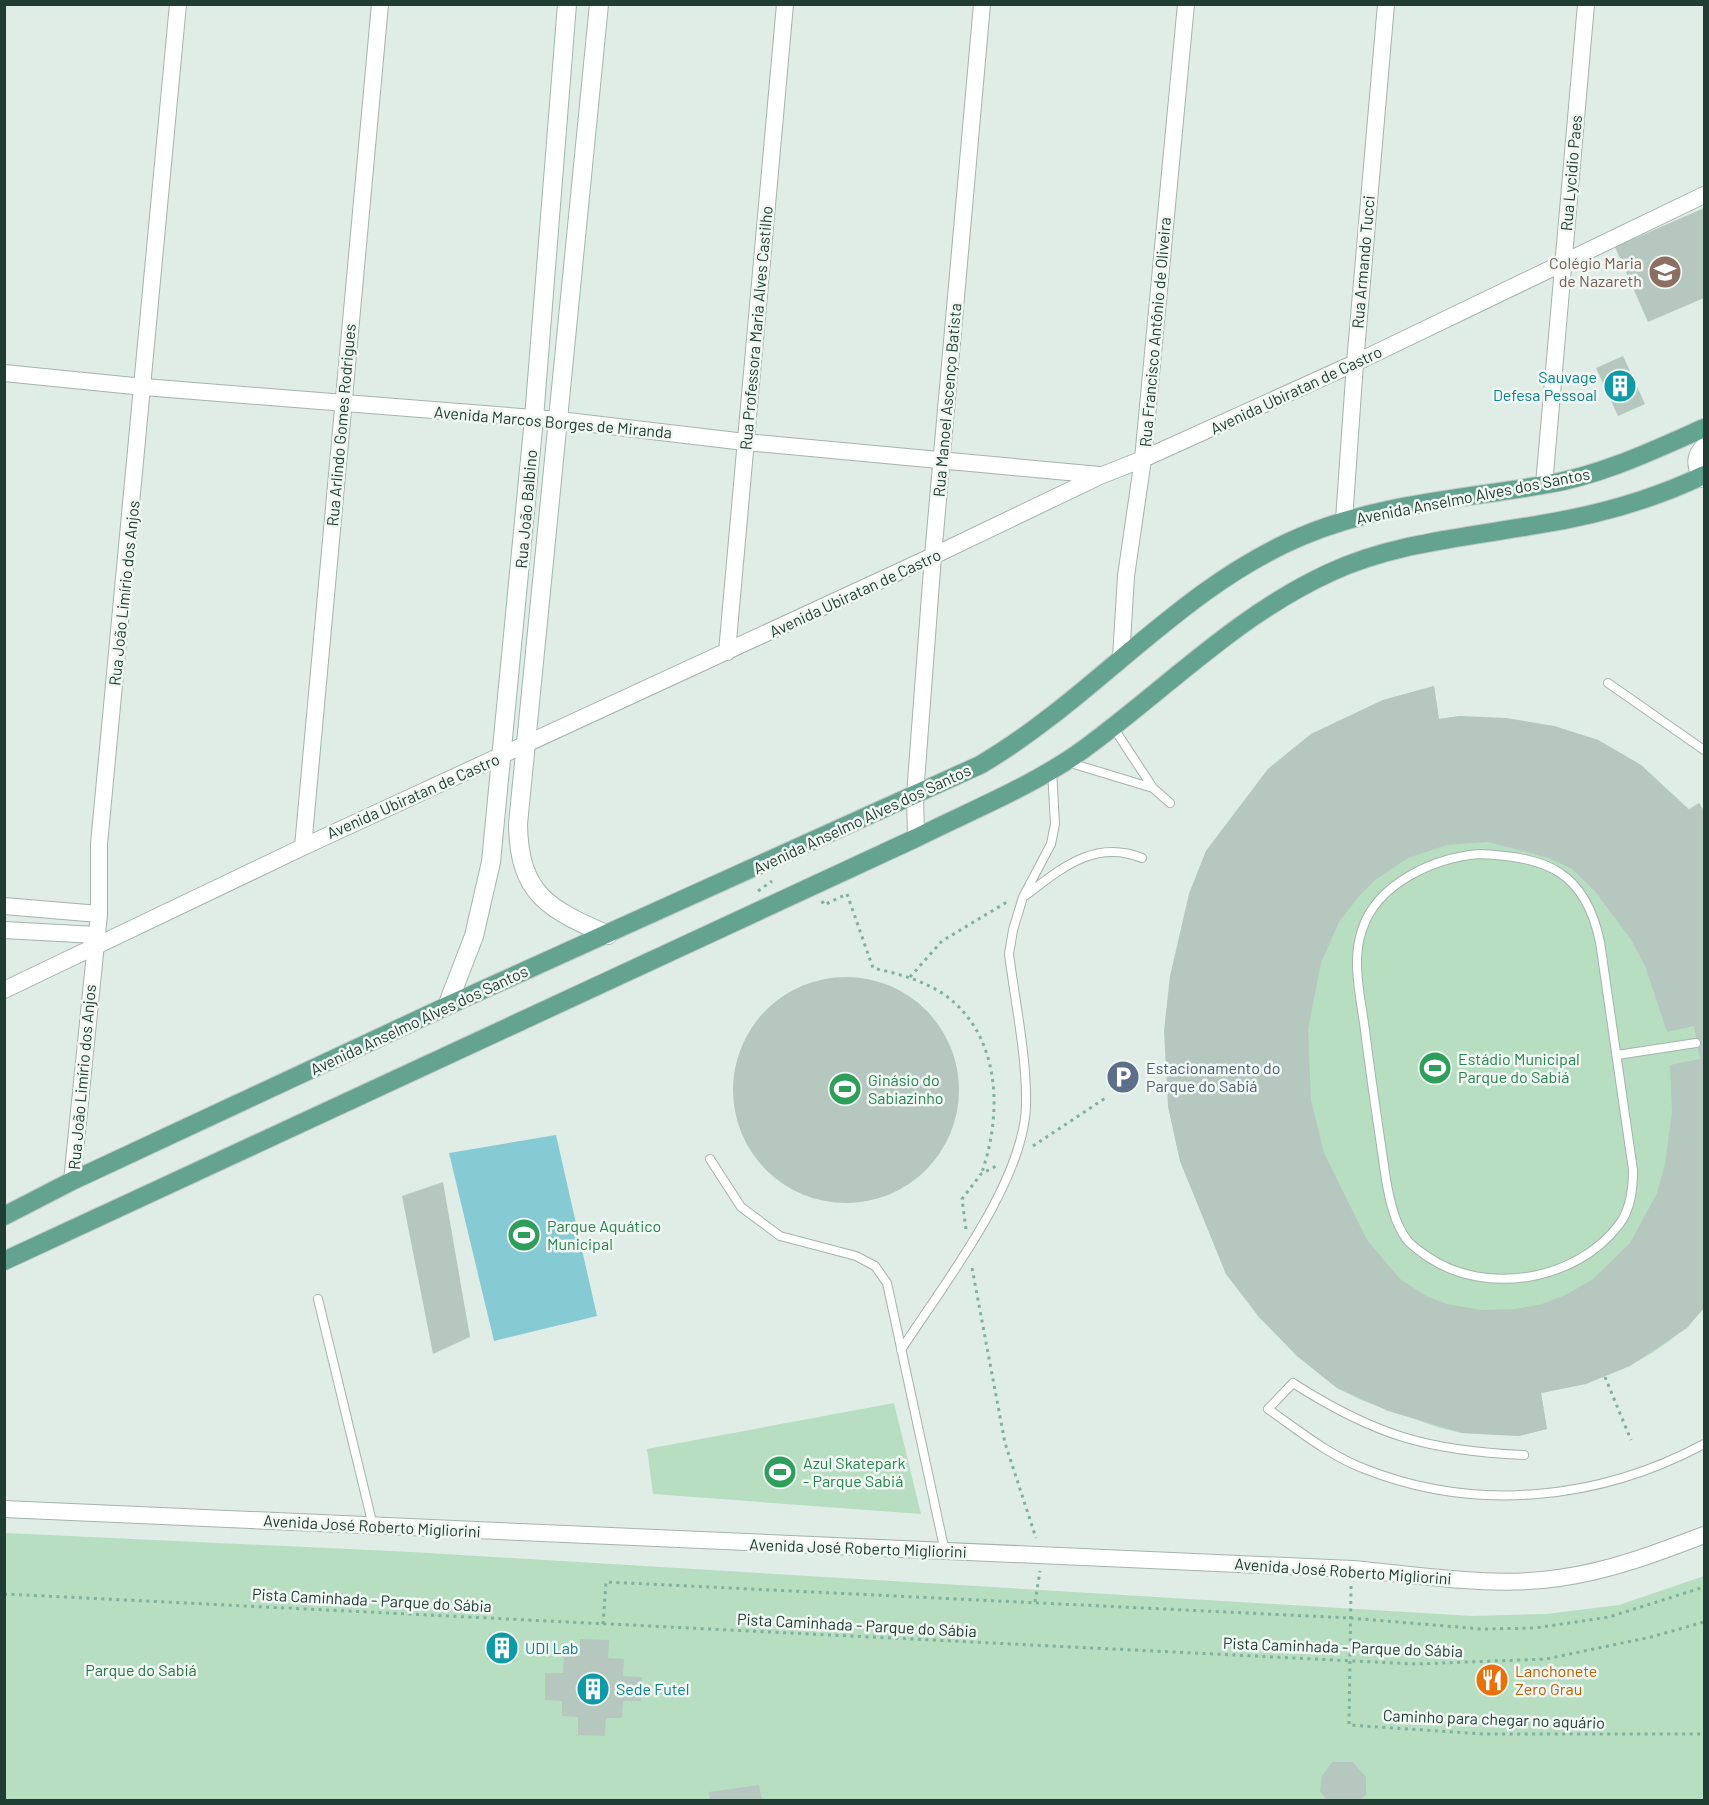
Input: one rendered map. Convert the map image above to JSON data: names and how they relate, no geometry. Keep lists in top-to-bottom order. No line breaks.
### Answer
{"streets":{"main road":["Avenida Anselmo Alves dos Santos","Rua João Balbino"],"street":["Rua Lycidio Paes","Rua Armando Tucci","Rua Professora Maria Alves Castilho","Rua Francisco Antônio de Oliveira","Avenida Ubiratan de Castro","Rua Manoel Ascenço Batista","Avenida Marcos Borges de Miranda","Rua Arlindo Gomes Rodrigues","Rua João Limírio dos Anjos","Avenida José Roberto Migliorini"],"path":["Pista Caminhada - Parque do Sábia","Caminho para chegar no aquário"]},"crossings":[["Rua Lycidio Paes","Avenida Ubiratan de Castro"],["Rua Lycidio Paes","Avenida Anselmo Alves dos Santos"],["Rua Armando Tucci","Avenida Ubiratan de Castro"],["Rua Armando Tucci","Avenida Anselmo Alves dos Santos"],["Rua Professora Maria Alves Castilho","Avenida Ubiratan de Castro"],["Rua Professora Maria Alves Castilho","Avenida Marcos Borges de Miranda"],["Rua Francisco Antônio de Oliveira","Avenida Ubiratan de Castro"],["Rua Francisco Antônio de Oliveira","Avenida Anselmo Alves dos Santos"],["Avenida Ubiratan de Castro","Rua Manoel Ascenço Batista"],["Avenida Ubiratan de Castro","Avenida Marcos Borges de Miranda"],["Avenida Ubiratan de Castro","Rua Arlindo Gomes Rodrigues"],["Avenida Ubiratan de Castro","Rua João Balbino"],["Avenida Ubiratan de Castro","Rua João Limírio dos Anjos"],["Rua Manoel Ascenço Batista","Avenida Marcos Borges de Miranda"],["Rua Manoel Ascenço Batista","Avenida Anselmo Alves dos Santos"],["Avenida Marcos Borges de Miranda","Rua Arlindo Gomes Rodrigues"],["Avenida Marcos Borges de Miranda","Rua João Balbino"],["Avenida Marcos Borges de Miranda","Rua João Limírio dos Anjos"],["Avenida Anselmo Alves dos Santos","Rua João Balbino"],["Avenida Anselmo Alves dos Santos","Rua João Limírio dos Anjos"],["Pista Caminhada - Parque do Sábia","Caminho para chegar no aquário"]],"parks":["Parque do Sabiá"],"places":{"school or university":["Colégio Maria de Nazareth"],"building":["Sauvage Defesa Pessoal","UDI Lab","Sede Futel"],"sports":["Estádio Municipal Parque do Sabiá","Ginásio do Sabiazinho","Parque Aquático Municipal","Azul Skatepark - Parque Sabiá"],"parking":["Estacionamento do Parque do Sabiá"],"restaurant":["Lanchonete Zero Grau"]}}
